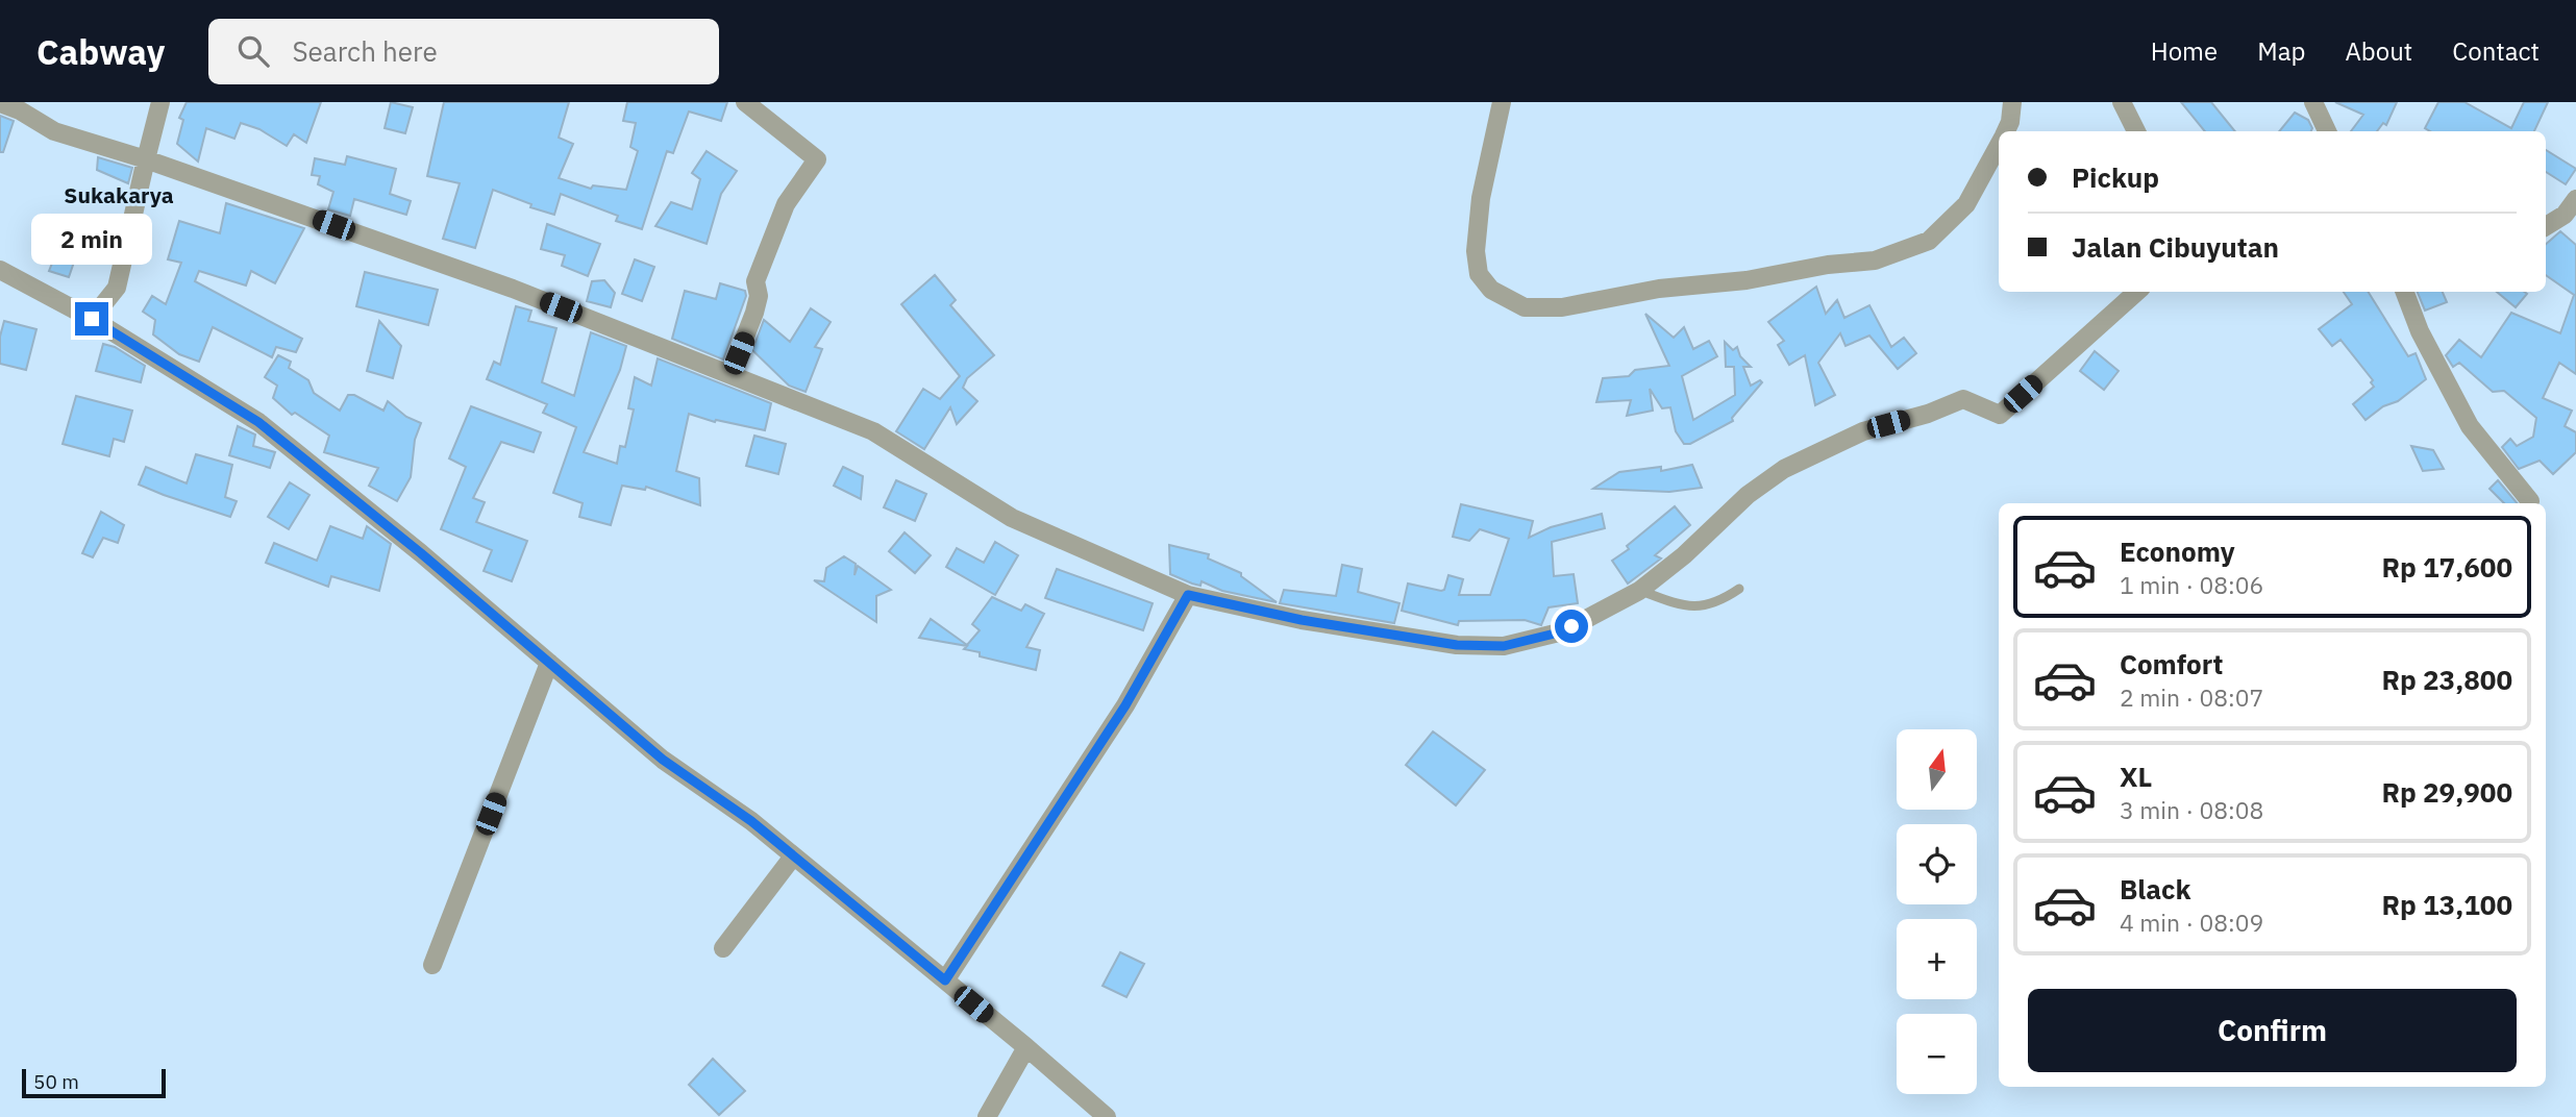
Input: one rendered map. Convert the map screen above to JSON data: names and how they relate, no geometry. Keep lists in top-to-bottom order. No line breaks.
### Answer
{"districts":["Sukakarya"],"scale_bar":"50 m","north":"top","page":{"header":"Cabway","search":"Search here","nav":["Home","Map","About","Contact"],"banner":["Pickup","Jalan Cibuyutan"],"bubble":"2 min","list":[{"name":"Economy","note":"1 min · 08:06","value":"Rp 17,600"},{"name":"Comfort","note":"2 min · 08:07","value":"Rp 23,800"},{"name":"XL","note":"3 min · 08:08","value":"Rp 29,900"},{"name":"Black","note":"4 min · 08:09","value":"Rp 13,100"}],"map_buttons":["+","−"],"buttons":"Confirm","scale":"50 m"}}
